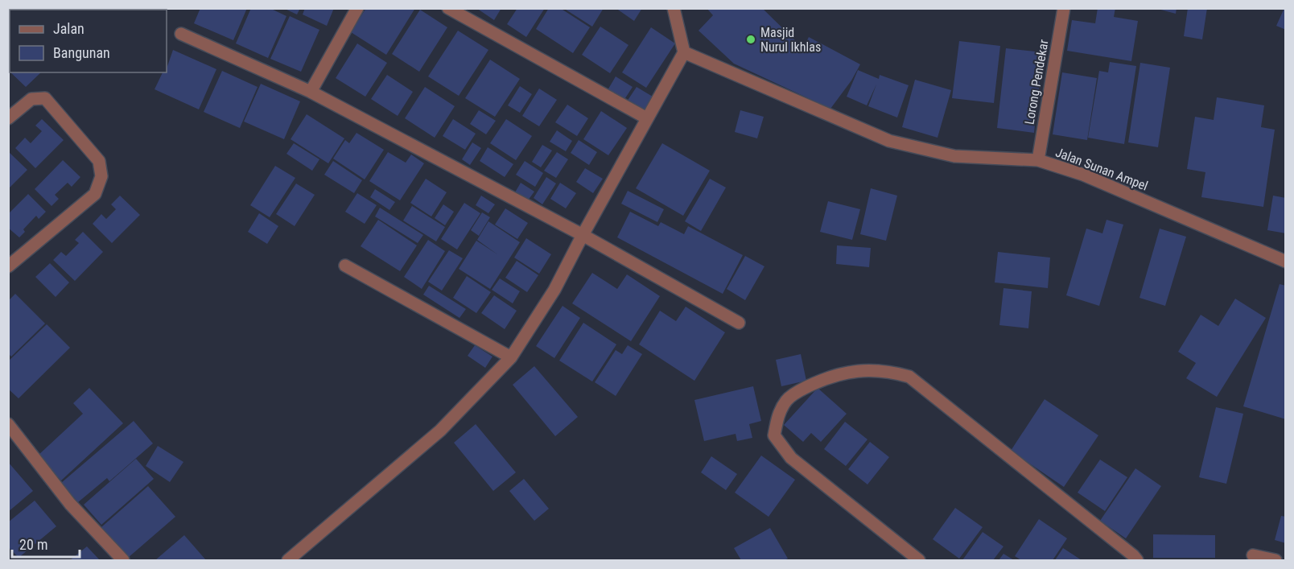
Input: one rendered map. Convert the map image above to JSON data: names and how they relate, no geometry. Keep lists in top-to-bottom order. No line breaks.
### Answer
{"streets":{"street":["Lorong Pendekar","Jalan Sunan Ampel"]},"crossings":[["Lorong Pendekar","Jalan Sunan Ampel"]],"places":["Masjid Nurul Ikhlas"],"legend":["Jalan","Bangunan"],"scale_bar":"20 m"}
